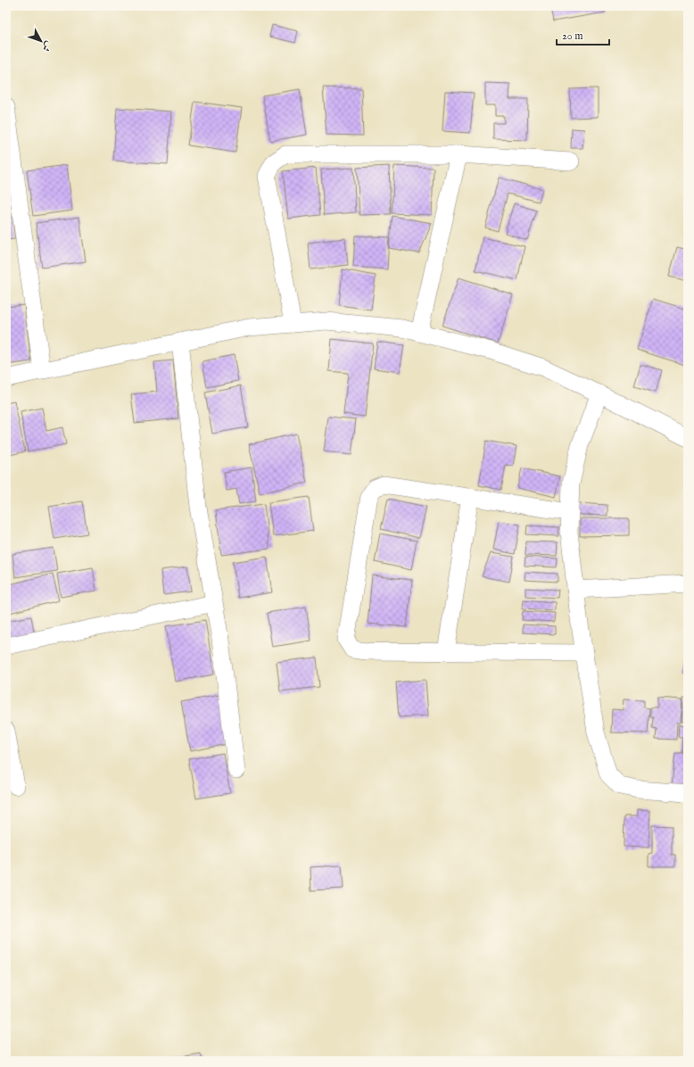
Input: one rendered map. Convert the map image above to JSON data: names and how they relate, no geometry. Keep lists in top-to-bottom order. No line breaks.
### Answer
{"scale_bar":"20 m","north":"bottom right"}
